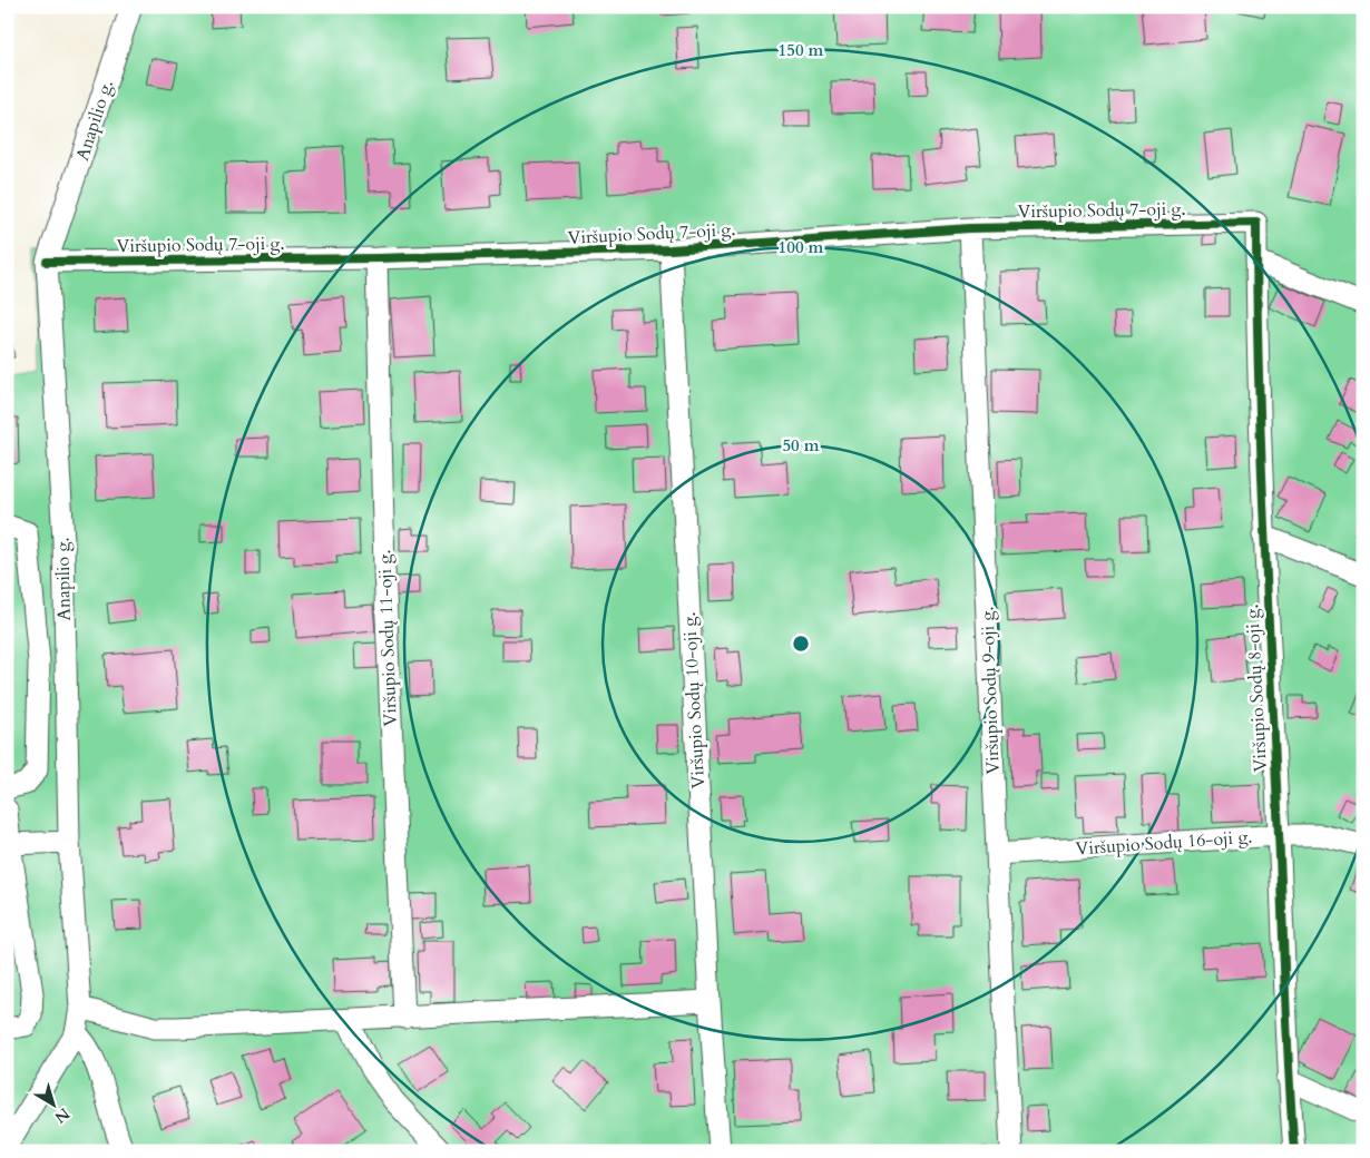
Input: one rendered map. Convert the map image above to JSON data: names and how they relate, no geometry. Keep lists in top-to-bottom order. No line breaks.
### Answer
{"streets":{"street":["Anapilio g.","Viršupio Sodų 7-oji g.","Viršupio Sodų 11-oji g.","Viršupio Sodų 8-oji g.","Viršupio Sodų 9-oji g.","Viršupio Sodų 10-oji g.","Viršupio Sodų 16-oji g."]},"crossings":[["Anapilio g.","Viršupio Sodų 7-oji g."],["Viršupio Sodų 7-oji g.","Viršupio Sodų 11-oji g."],["Viršupio Sodų 7-oji g.","Viršupio Sodų 8-oji g."],["Viršupio Sodų 7-oji g.","Viršupio Sodų 9-oji g."],["Viršupio Sodų 7-oji g.","Viršupio Sodų 10-oji g."],["Viršupio Sodų 8-oji g.","Viršupio Sodų 16-oji g."],["Viršupio Sodų 9-oji g.","Viršupio Sodų 16-oji g."]],"north":"bottom right","rings":["150 m","100 m","50 m"]}
